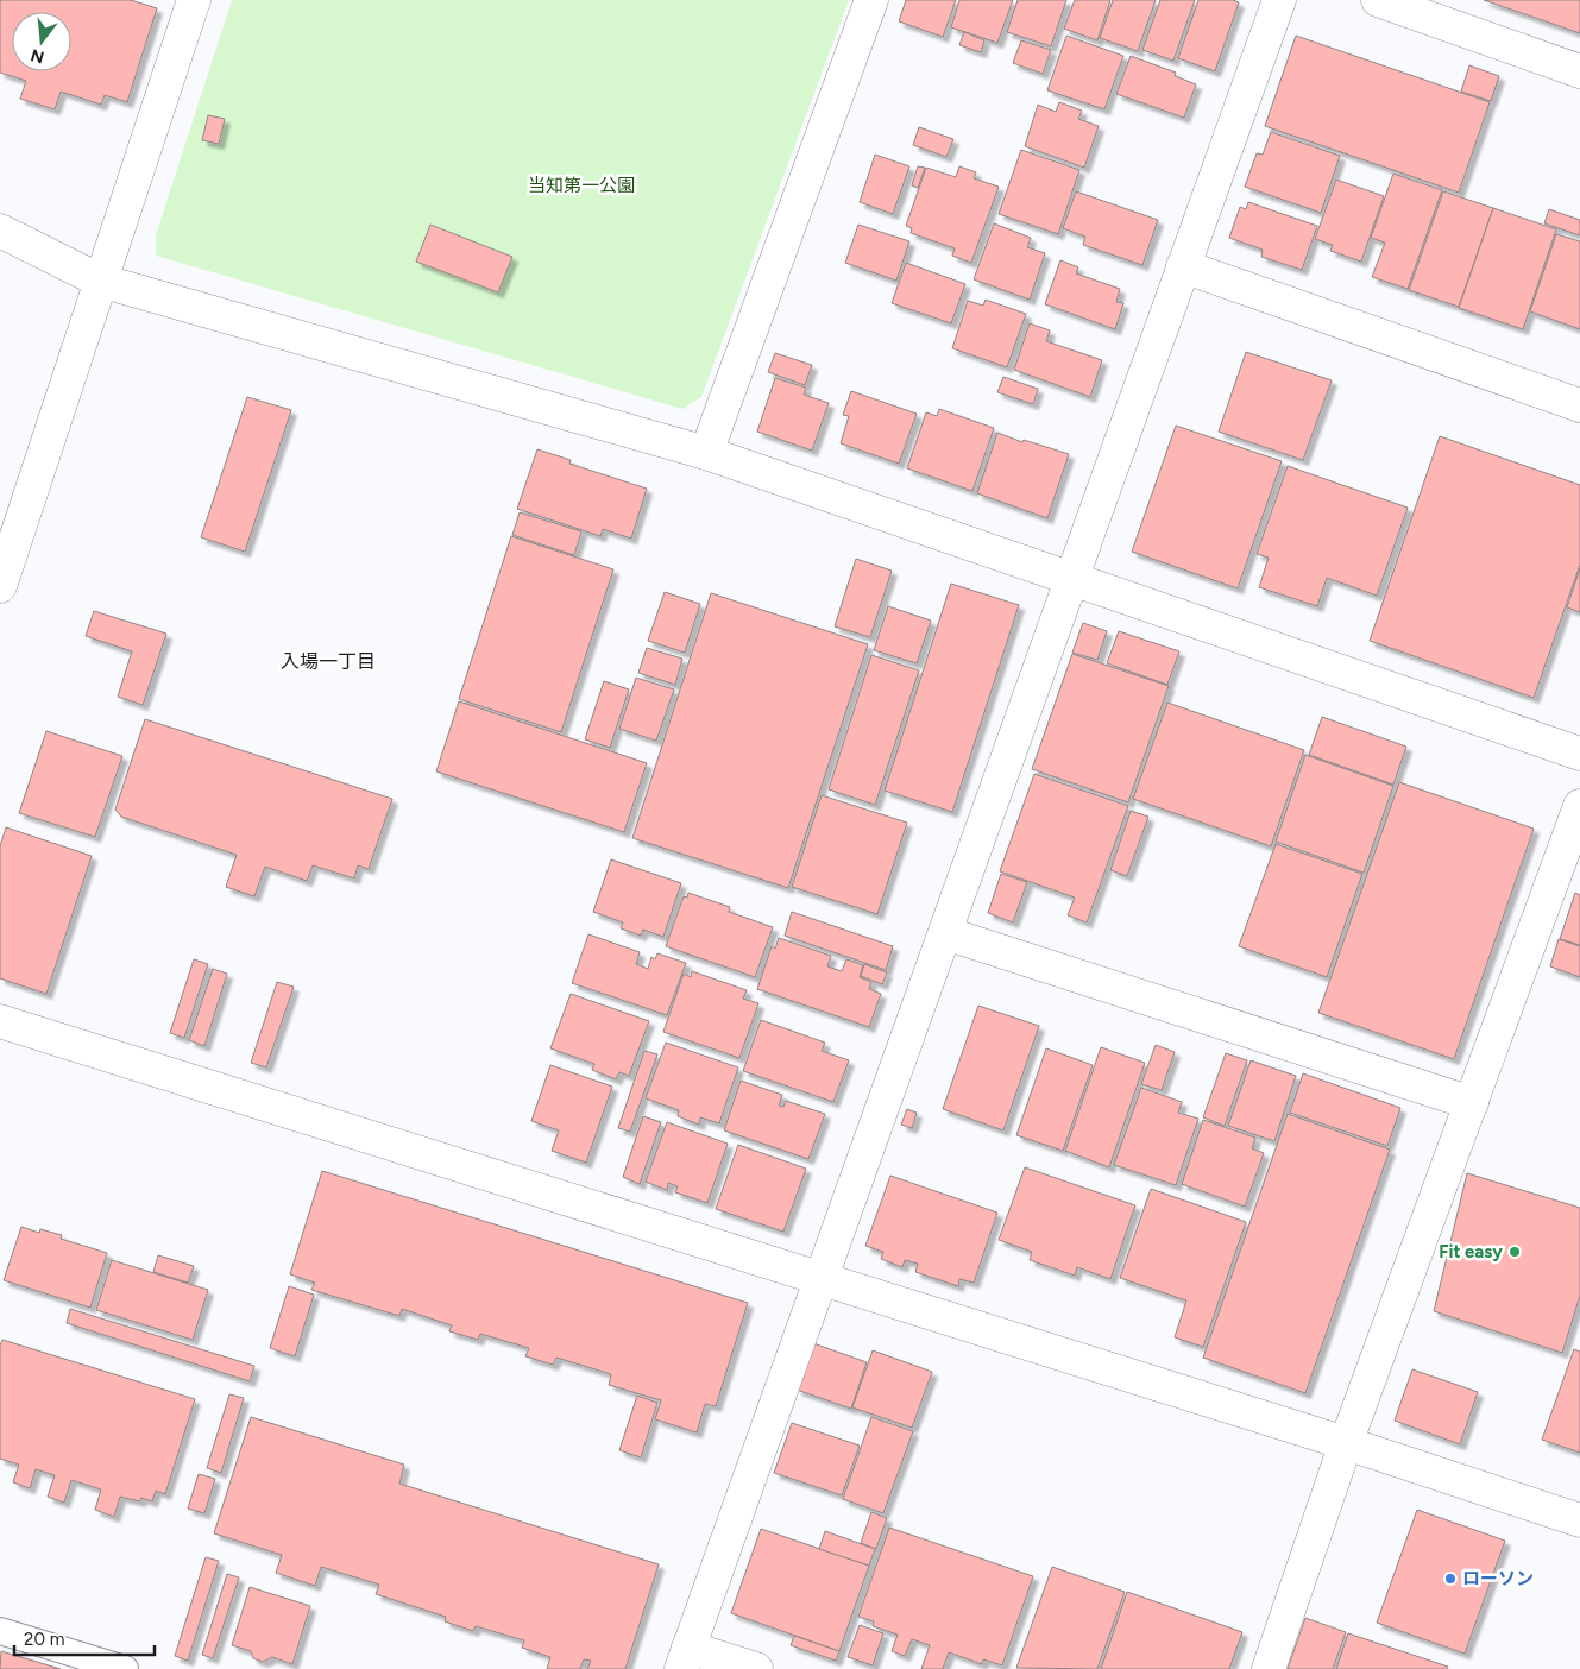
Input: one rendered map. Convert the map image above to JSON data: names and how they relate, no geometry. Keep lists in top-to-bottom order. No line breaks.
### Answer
{"districts":["入場一丁目"],"parks":["当知第一公園"],"places":["Fit easy","ローソン"],"scale_bar":"20 m","north":"bottom"}
